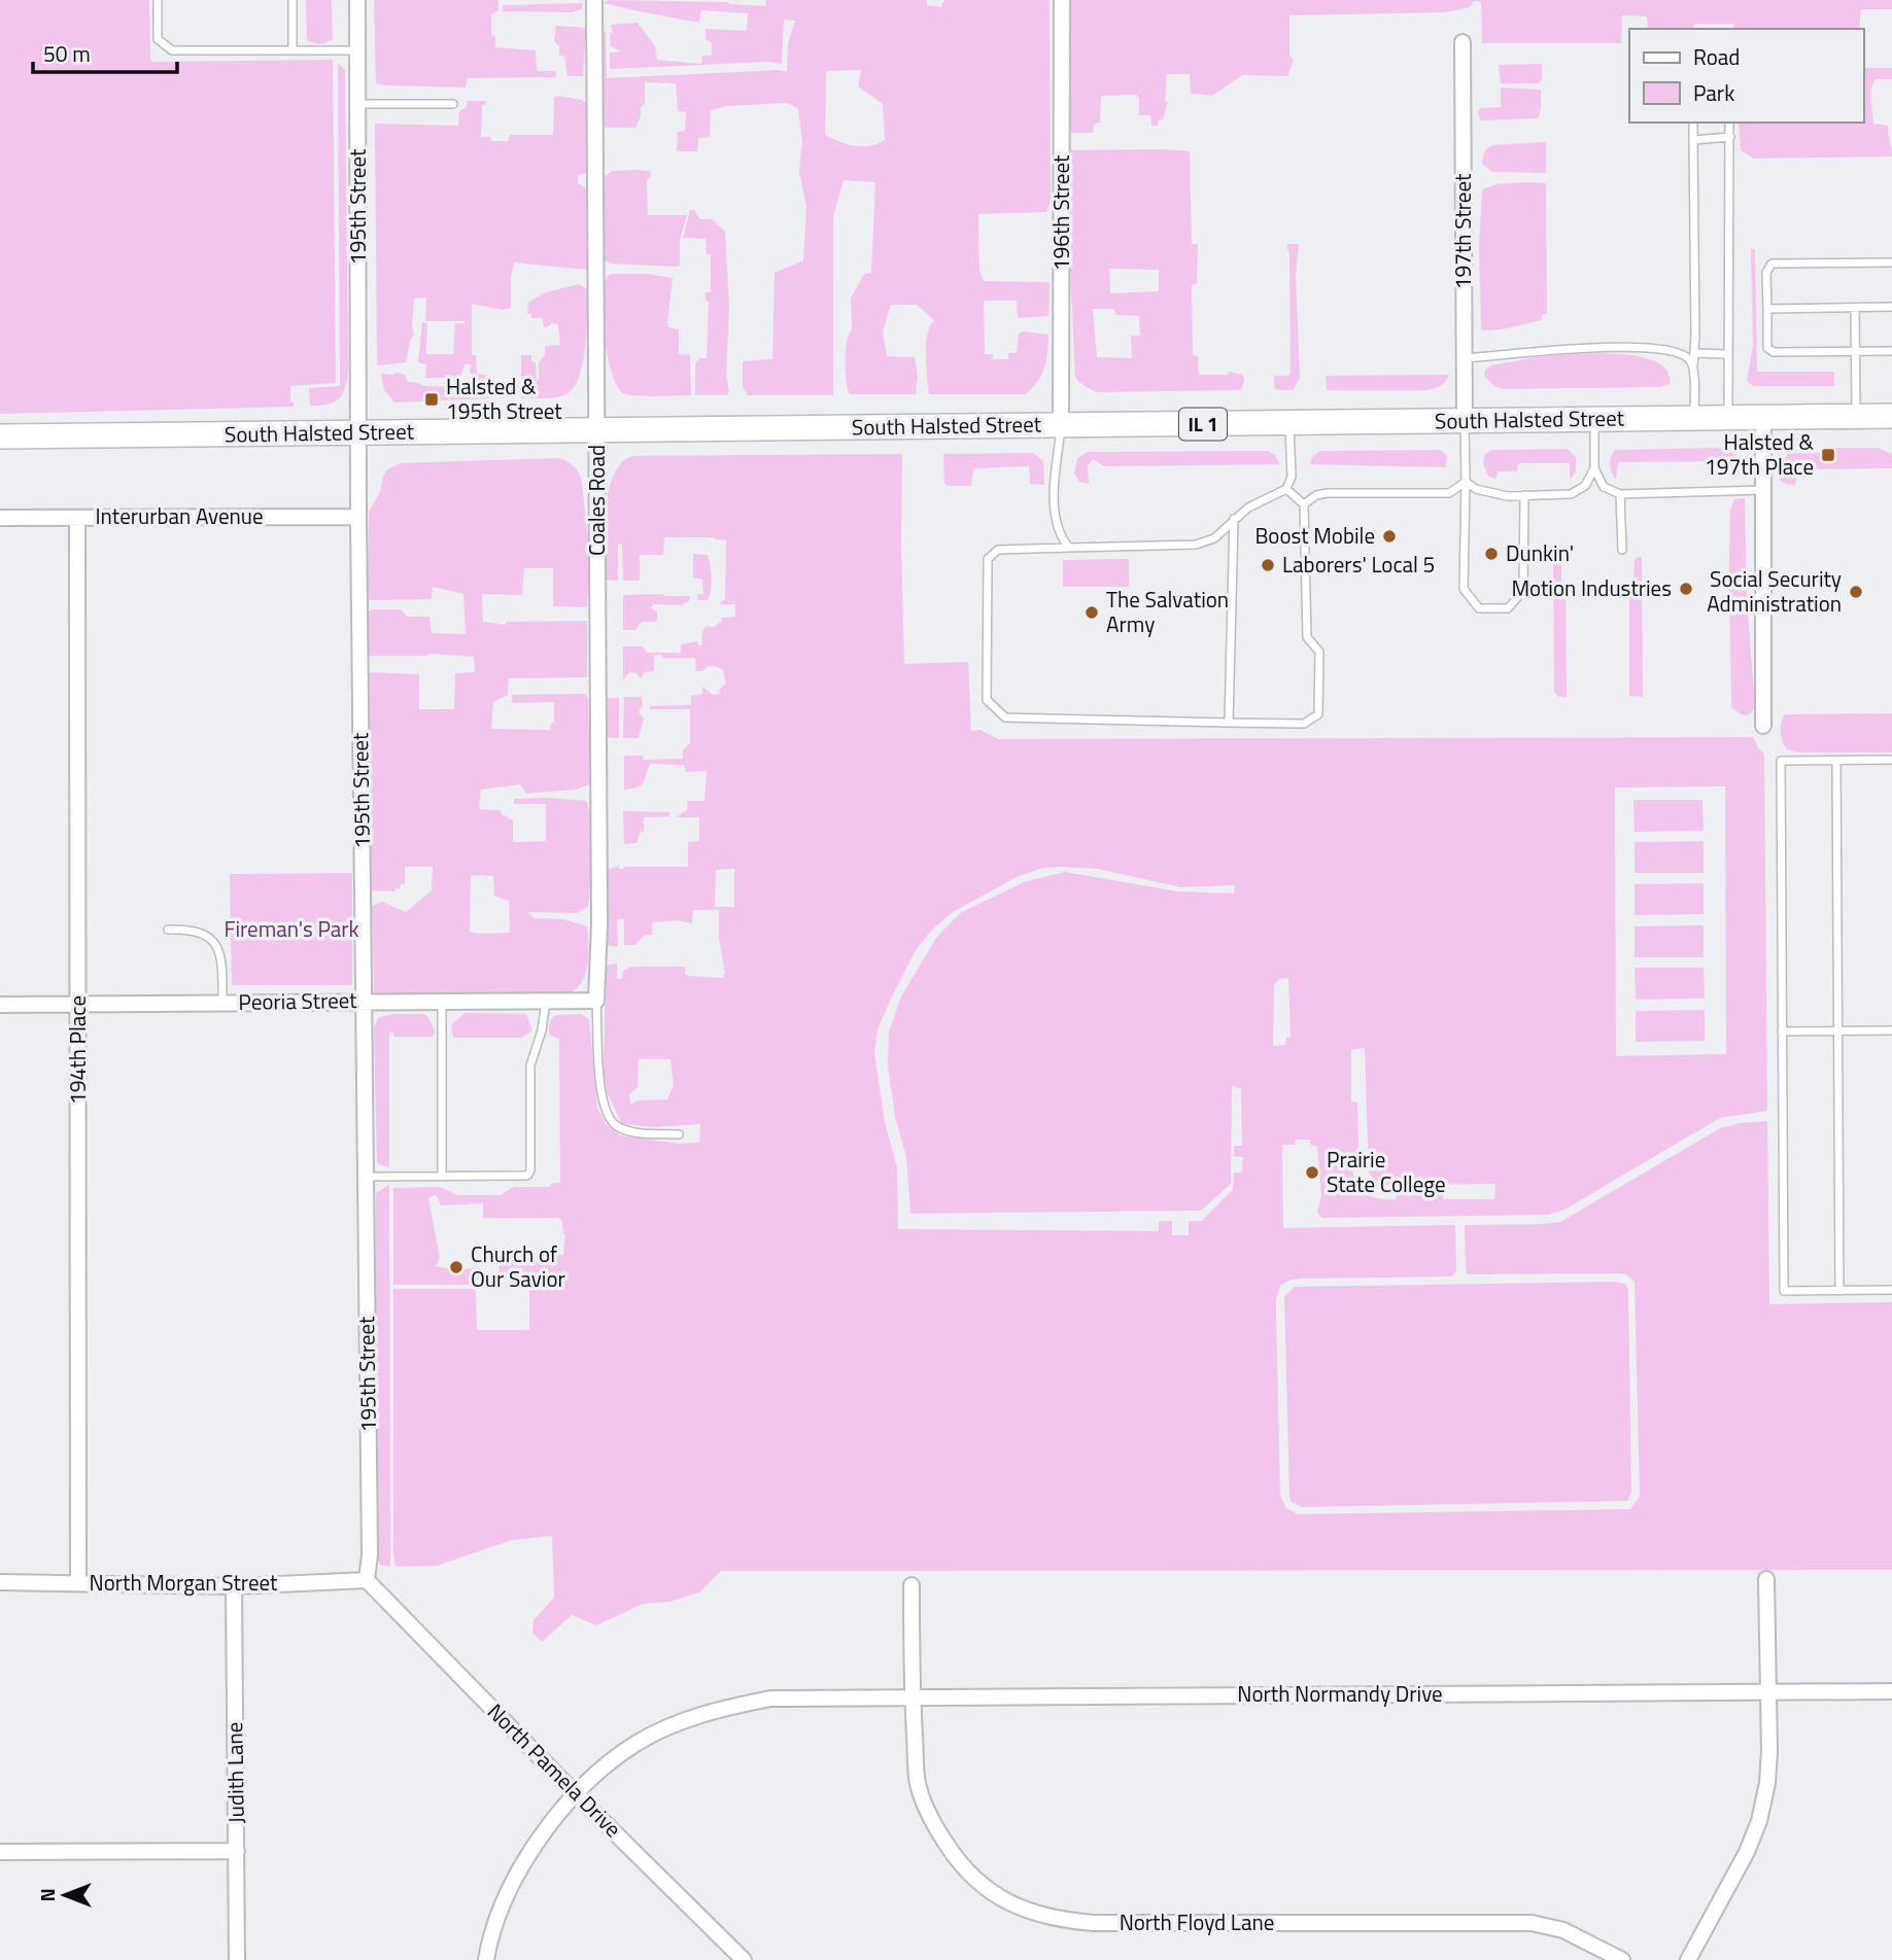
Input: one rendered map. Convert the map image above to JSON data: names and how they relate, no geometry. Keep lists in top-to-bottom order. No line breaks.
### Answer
{"streets":{"main road":["South Halsted Street","IL 1"],"street":["195th Street","196th Street","197th Street","Coales Road","Interurban Avenue","Peoria Street","194th Place","North Morgan Street","North Normandy Drive","North Pamela Drive","Judith Lane","North Floyd Lane"]},"crossings":[["195th Street","South Halsted Street"],["195th Street","Interurban Avenue"],["195th Street","Peoria Street"],["195th Street","North Morgan Street"],["195th Street","North Pamela Drive"],["196th Street","South Halsted Street"],["197th Street","South Halsted Street"],["South Halsted Street","Coales Road"],["Coales Road","Peoria Street"],["Interurban Avenue","194th Place"],["Peoria Street","194th Place"],["194th Place","North Morgan Street"],["North Morgan Street","North Pamela Drive"],["North Morgan Street","Judith Lane"],["North Normandy Drive","North Pamela Drive"],["North Normandy Drive","North Floyd Lane"]],"parks":["Fireman's Park"],"places":{"transit":["Halsted & 195th Street","Halsted & 197th Place"],"other":["Boost Mobile","Dunkin'","Laborers' Local 5","Motion Industries","Social Security Administration","The Salvation Army","Prairie State College","Church of Our Savior"]},"legend":["Road","Park"],"scale_bar":"50 m","north":"left"}
